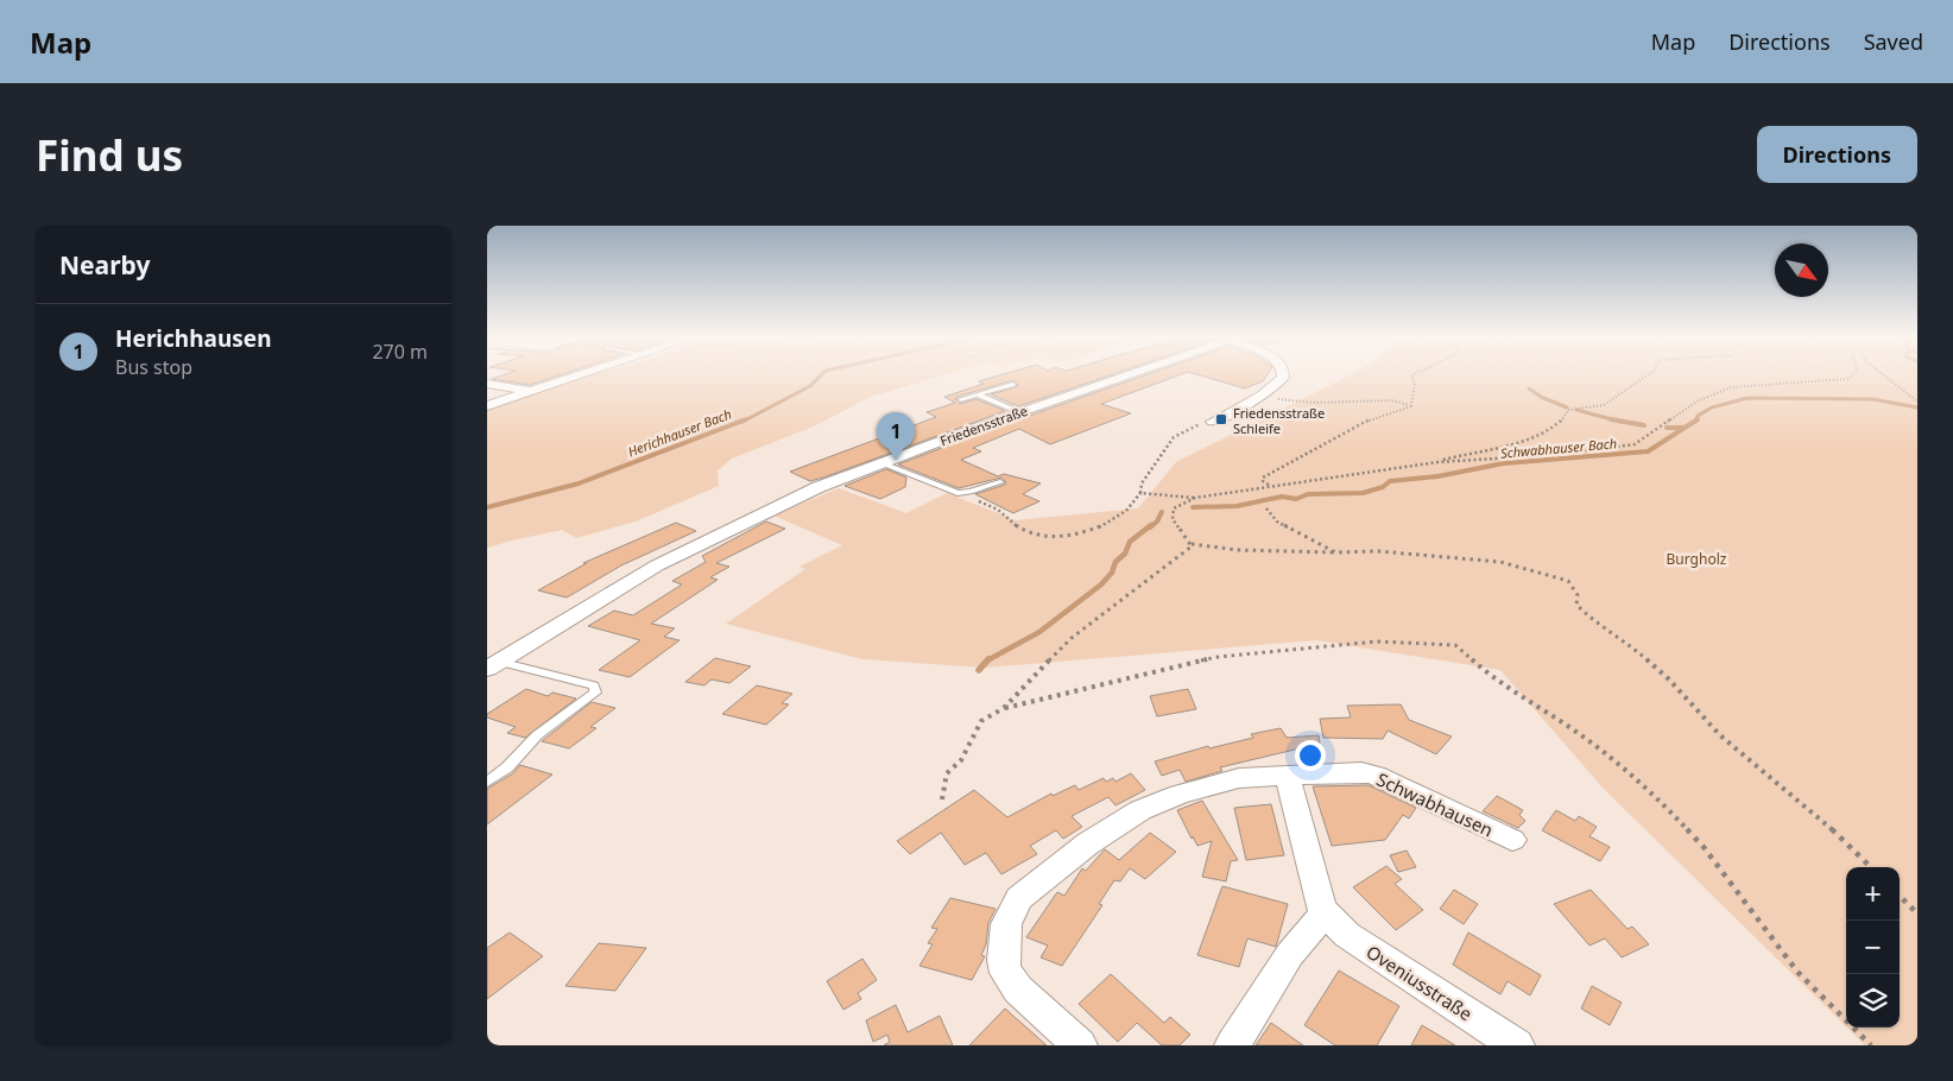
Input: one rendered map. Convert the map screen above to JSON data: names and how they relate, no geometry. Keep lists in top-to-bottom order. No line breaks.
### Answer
{"streets":{"street":["Friedensstraße","Schwabhausen","Oveniusstraße"]},"water":["Herichhauser Bach","Schwabhauser Bach"],"parks":["Burgholz"],"places":{"transit":["Friedensstraße Schleife"]},"north":"bottom right","page":{"header":"Map","nav":["Map","Directions","Saved"],"buttons":"Directions","title":"Find us","heading":"Nearby","list":[{"mark":"1","name":"Herichhausen","note":"Bus stop","value":"270 m"}],"pins":"1","map_buttons":["+","−"]}}
